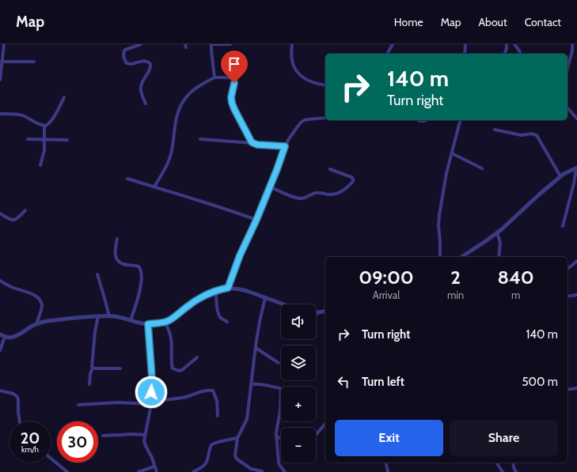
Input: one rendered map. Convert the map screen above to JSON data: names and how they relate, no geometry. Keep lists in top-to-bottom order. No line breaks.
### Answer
{"page":{"header":"Map","nav":["Home","Map","About","Contact"],"turn":["140 m","Turn right"],"eta":["09:00","Arrival","2","min","840","m"],"map_buttons":["+","−"],"list":[{"name":"Turn right","value":"140 m"},{"name":"Turn left","value":"500 m"}],"buttons":["Exit","Share"],"speed":"20 km/h","limit":"30"}}
